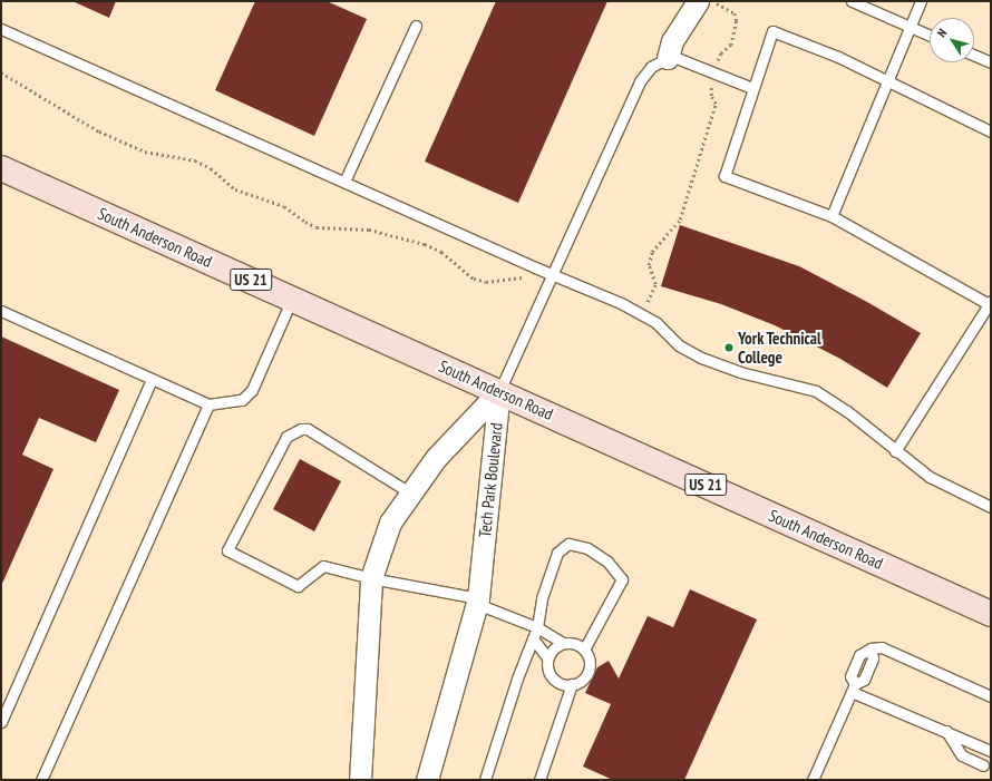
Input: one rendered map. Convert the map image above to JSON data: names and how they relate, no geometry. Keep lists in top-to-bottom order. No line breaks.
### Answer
{"streets":{"main road":["South Anderson Road","US 21"],"street":["Tech Park Boulevard"]},"crossings":[["South Anderson Road","Tech Park Boulevard"]],"places":["York Technical College"],"north":"top left"}
